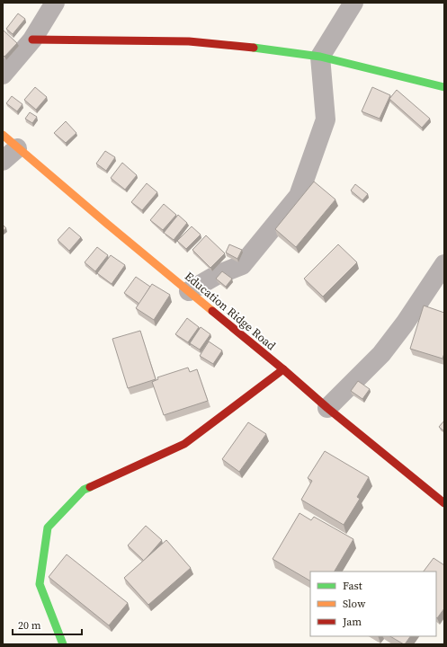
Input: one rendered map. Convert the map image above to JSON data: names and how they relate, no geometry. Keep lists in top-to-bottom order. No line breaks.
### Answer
{"streets":{"street":["Education Ridge Road"]},"legend":["Fast","Slow","Jam"],"scale_bar":"20 m"}
